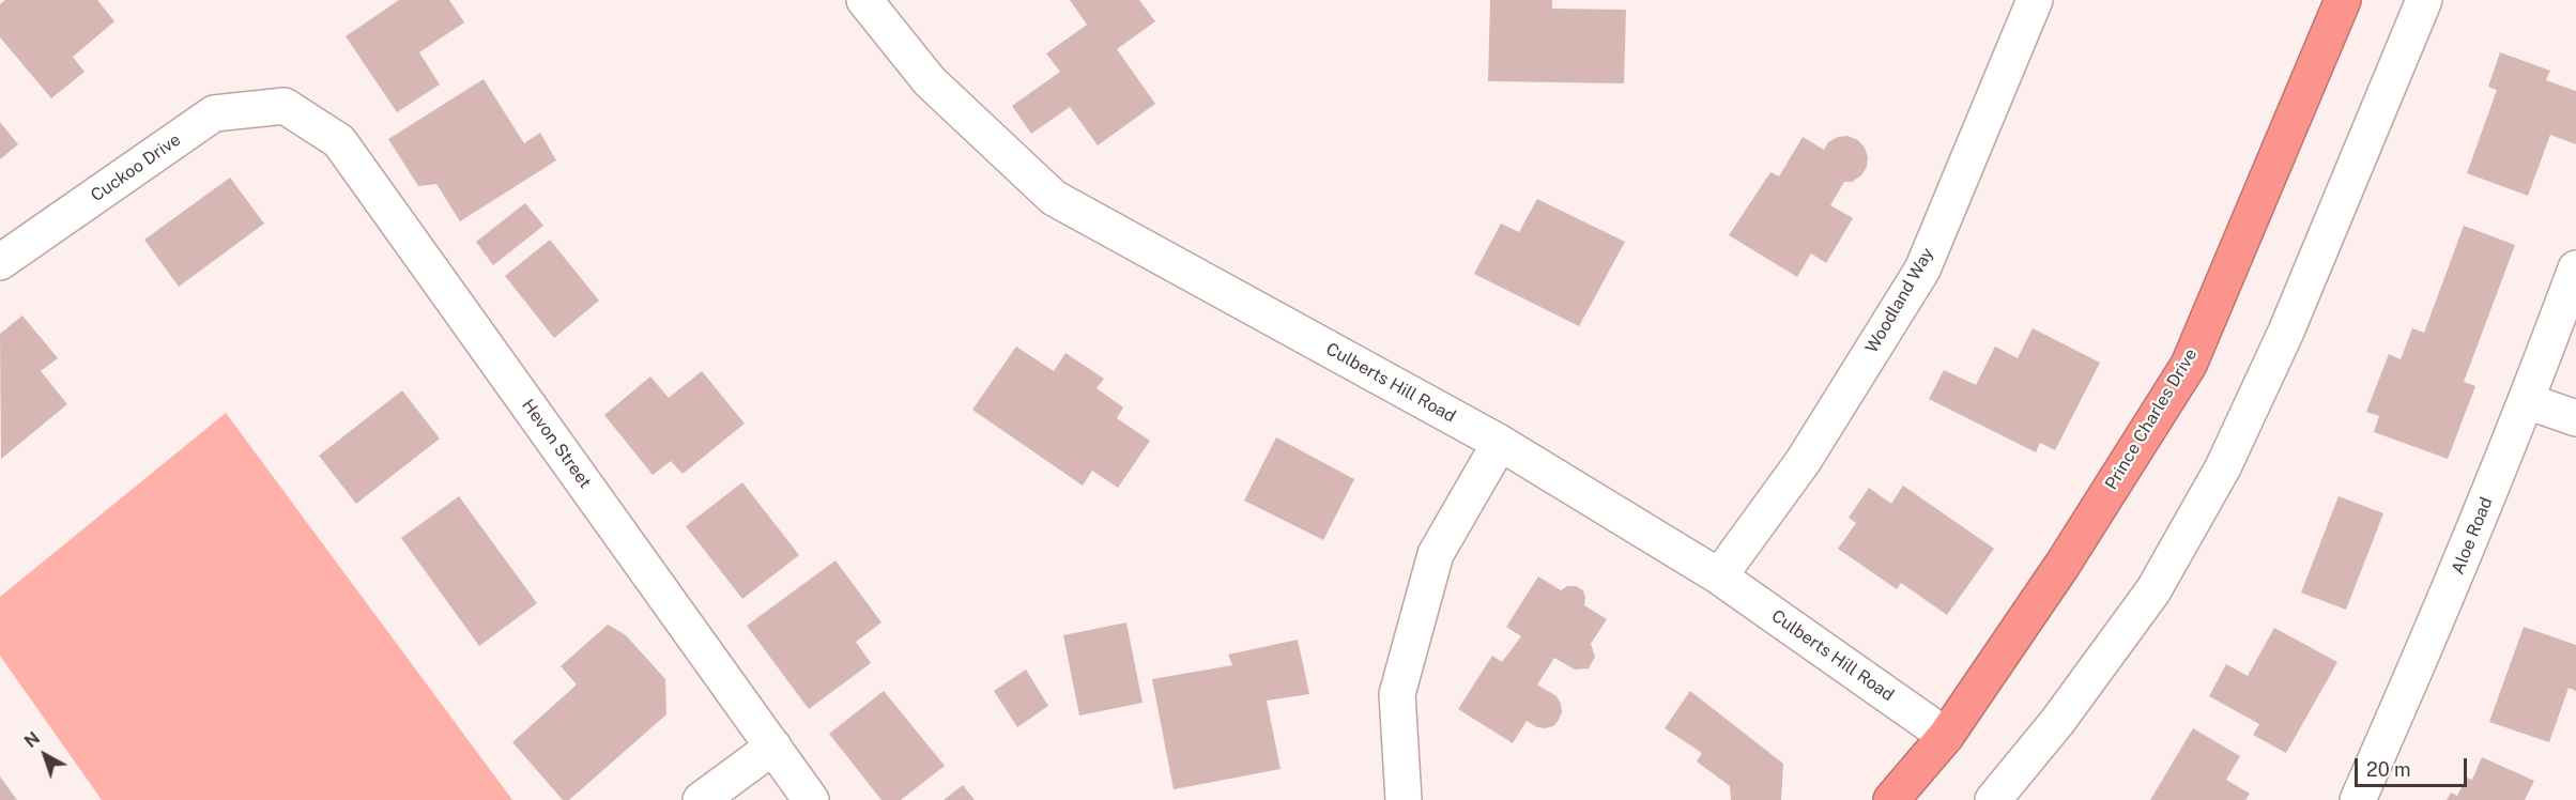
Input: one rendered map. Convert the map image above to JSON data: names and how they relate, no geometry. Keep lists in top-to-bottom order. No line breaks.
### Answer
{"streets":{"highway":["Prince Charles Drive"],"street":["Cuckoo Drive","Woodland Way","Culberts Hill Road","Hevon Street","Aloe Road"]},"crossings":[["Cuckoo Drive","Hevon Street"],["Woodland Way","Culberts Hill Road"],["Culberts Hill Road","Prince Charles Drive"]],"scale_bar":"20 m","north":"top left"}
